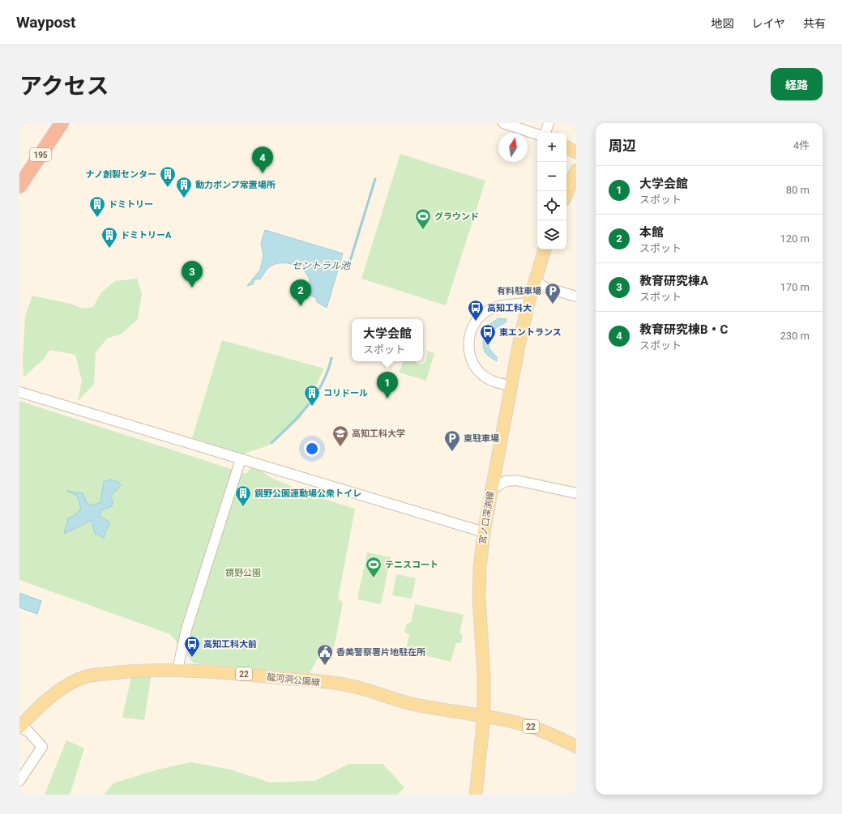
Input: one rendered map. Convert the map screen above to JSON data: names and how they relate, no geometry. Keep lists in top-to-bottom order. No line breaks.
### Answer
{"streets":{"highway":["195"],"main road":["宮ノ口深渕線","22","龍河洞公園線"]},"crossings":[["宮ノ口深渕線","龍河洞公園線"]],"water":["セントラル池"],"parks":["鏡野公園"],"places":{"building":["ナノ創製センター","動力ポンプ常置場所","ドミトリー","ドミトリーA","コリドール","鏡野公園運動場公衆トイレ"],"sports":["グラウンド","テニスコート"],"parking":["有料駐車場","東駐車場"],"bus stop":["高知工科大","東エントランス","高知工科大前"],"school or university":["高知工科大学"],"public building":["香美警察署片地駐在所"]},"north":"top","page":{"header":"Waypost","nav":["地図","レイヤ","共有"],"title":"アクセス","buttons":"経路","heading":["周辺","4件"],"map_buttons":["+","−"],"pins":["4","3","2","1"],"list":[{"mark":"1","name":"大学会館","note":"スポット","value":"80 m"},{"mark":"2","name":"本館","note":"スポット","value":"120 m"},{"mark":"3","name":"教育研究棟A","note":"スポット","value":"170 m"},{"mark":"4","name":"教育研究棟B・C","note":"スポット","value":"230 m"}],"popup":["大学会館","スポット"]}}
